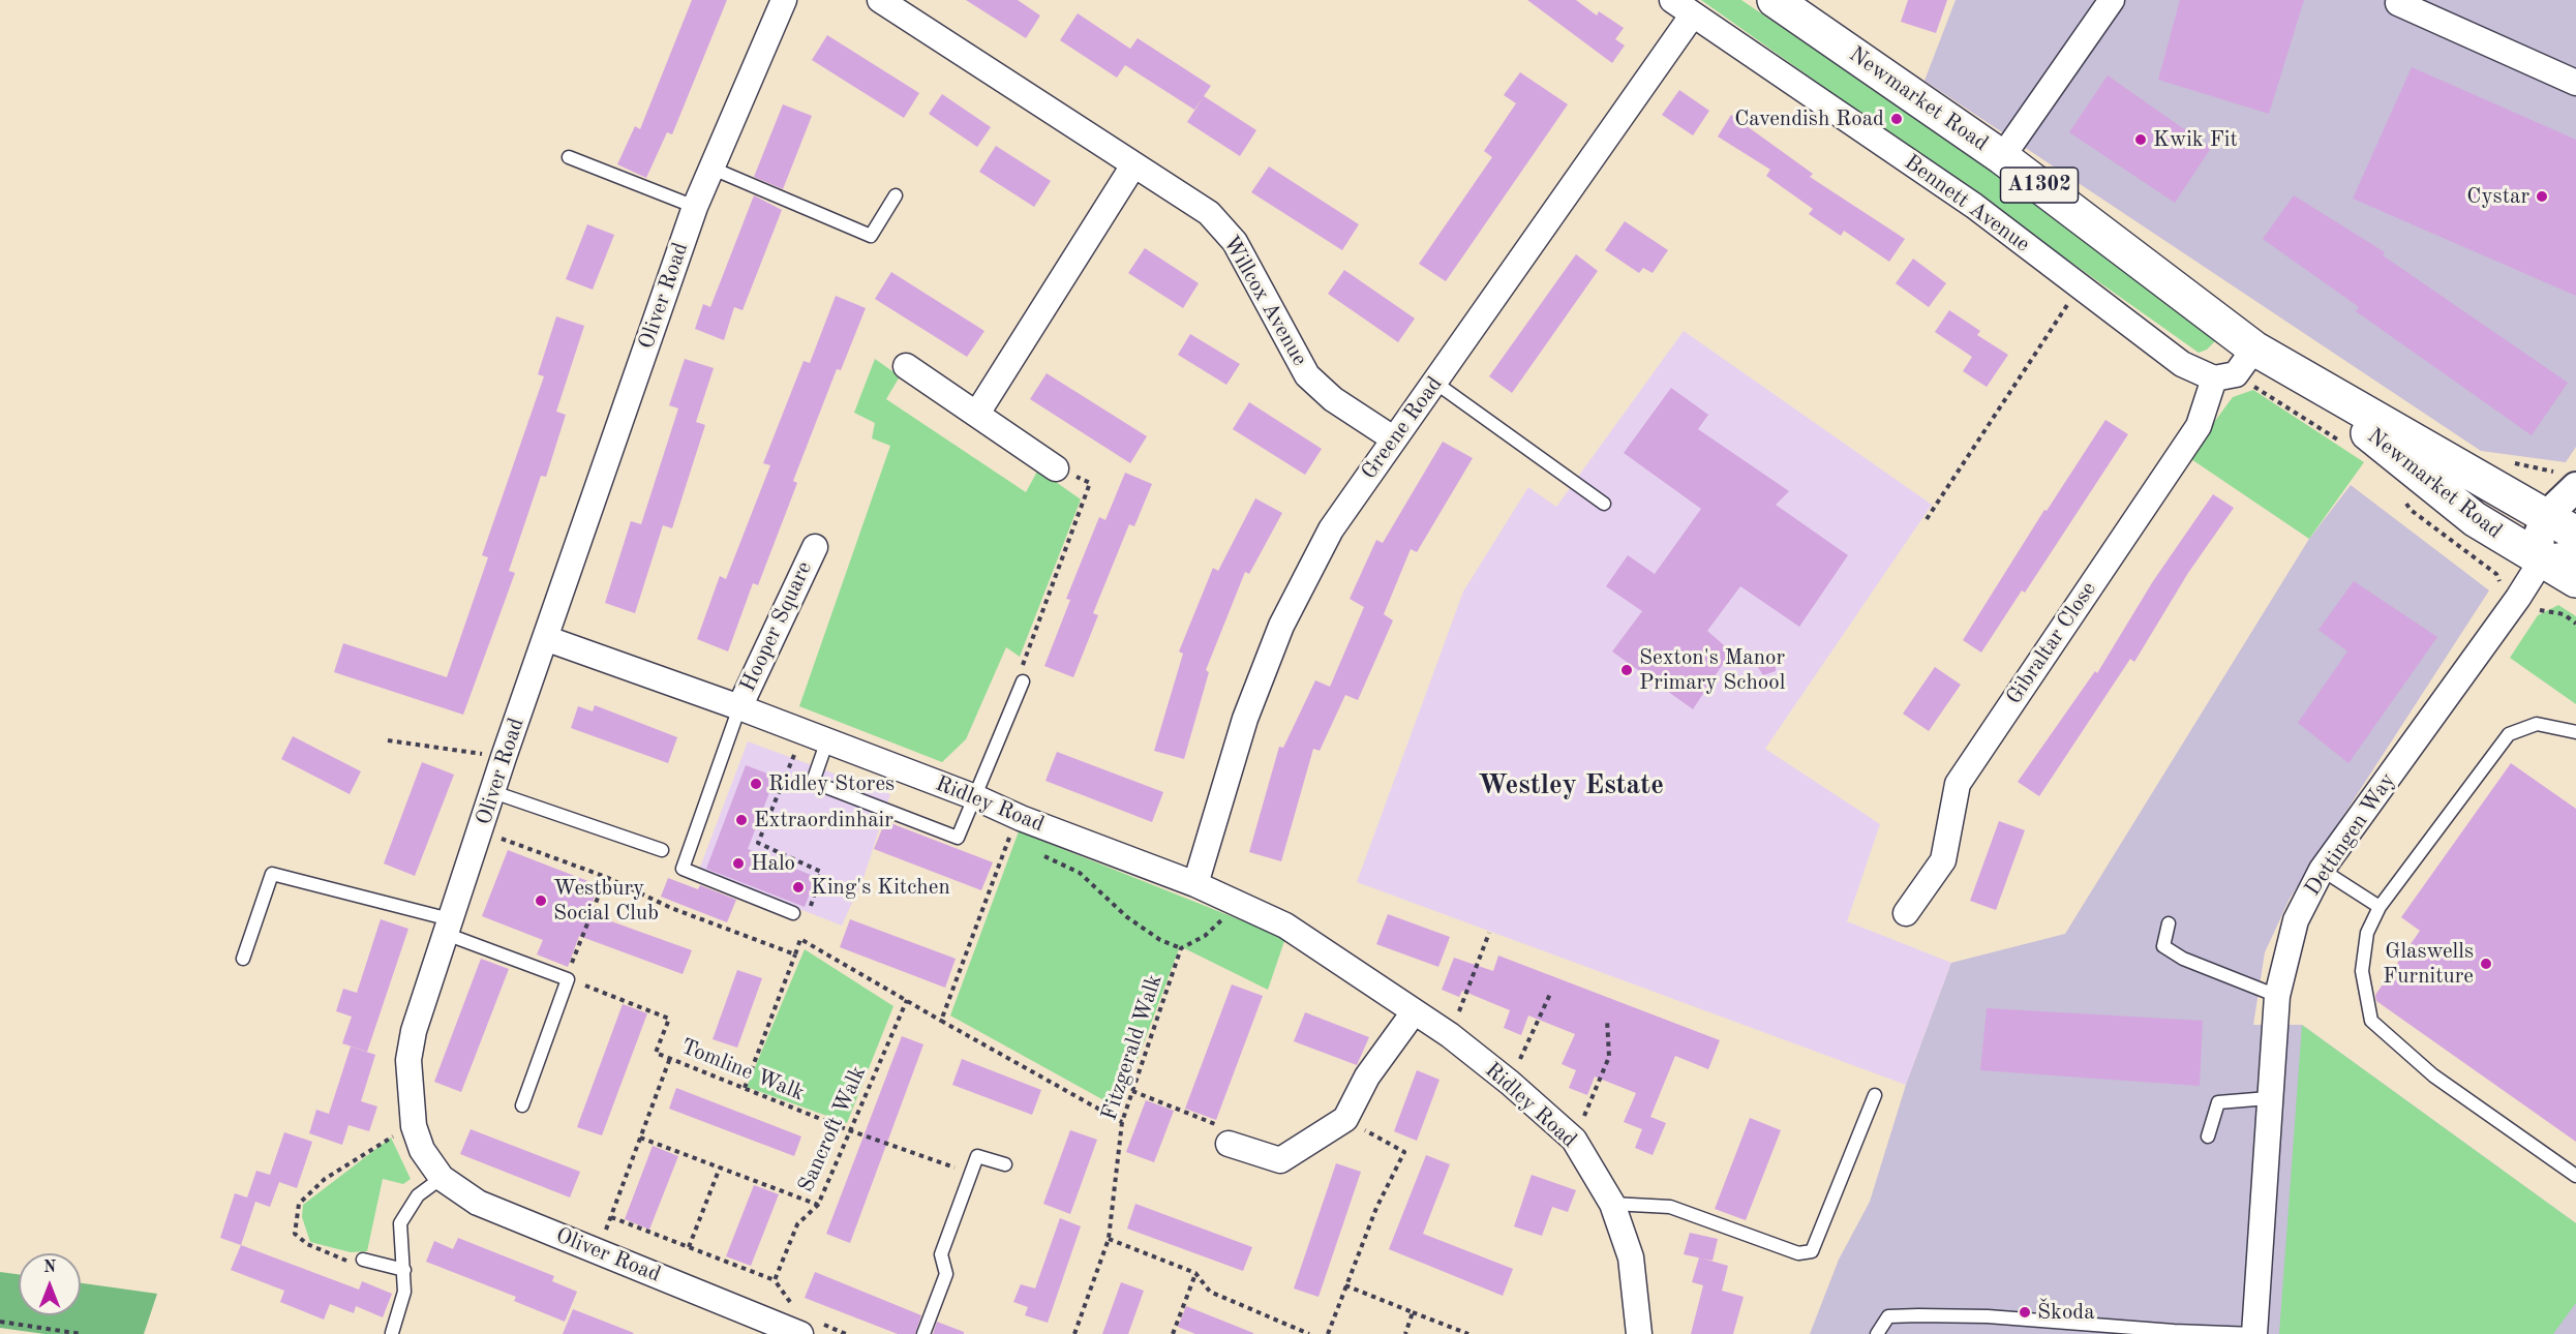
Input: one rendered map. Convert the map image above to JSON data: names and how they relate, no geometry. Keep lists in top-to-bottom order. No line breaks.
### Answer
{"streets":{"main road":["Newmarket Road","A1302"],"street":["Bennett Avenue","Oliver Road","Willcox Avenue","Greene Road","Hooper Square","Gibraltar Close","Ridley Road","Dettingen Way"],"path":["Fitzgerald Walk","Tomline Walk","Sancroft Walk"]},"crossings":[["Newmarket Road","Dettingen Way"],["Bennett Avenue","Greene Road"],["Bennett Avenue","Gibraltar Close"],["Oliver Road","Ridley Road"],["Willcox Avenue","Greene Road"],["Greene Road","Ridley Road"],["Hooper Square","Ridley Road"],["Ridley Road","Fitzgerald Walk"],["Tomline Walk","Sancroft Walk"]],"districts":["Westley Estate"],"places":["Cavendish Road","Kwik Fit","Cystar","Sexton's Manor Primary School","Ridley Stores","Extraordinhair","Halo","King's Kitchen","Westbury Social Club","Glaswells Furniture","Škoda"],"north":"top"}
